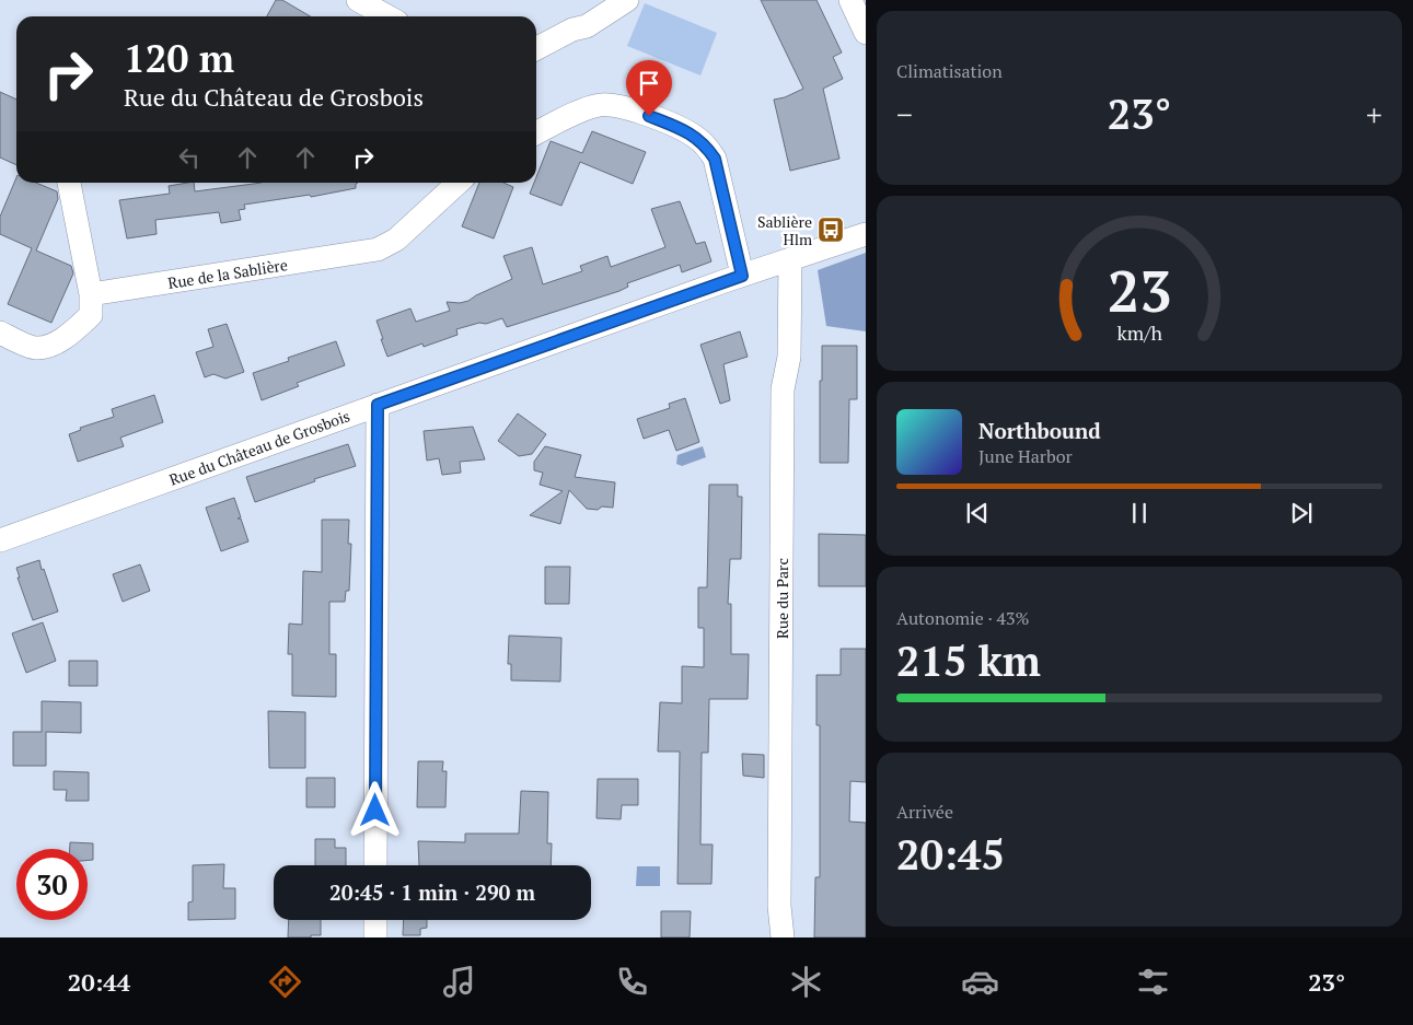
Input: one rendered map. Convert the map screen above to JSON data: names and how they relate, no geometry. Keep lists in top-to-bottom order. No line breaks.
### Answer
{"streets":{"street":["Rue de la Sablière","Rue du Château de Grosbois","Rue du Parc"]},"crossings":[["Rue du Château de Grosbois","Rue du Parc"]],"places":{"bus stop":["Sablière Hlm"]},"page":{"tile":["Climatisation",["Autonomie · 43%","215 km"],["Arrivée","20:45"]],"turn":["120 m","Rue du Château de Grosbois"],"heat":["−","23°","+"],"song":["Northbound","June Harbor"],"limit":"30","trip":"20:45 · 1 min · 290 m","tabs":["20:44","23°"],"gauge":["23","km/h"]}}
